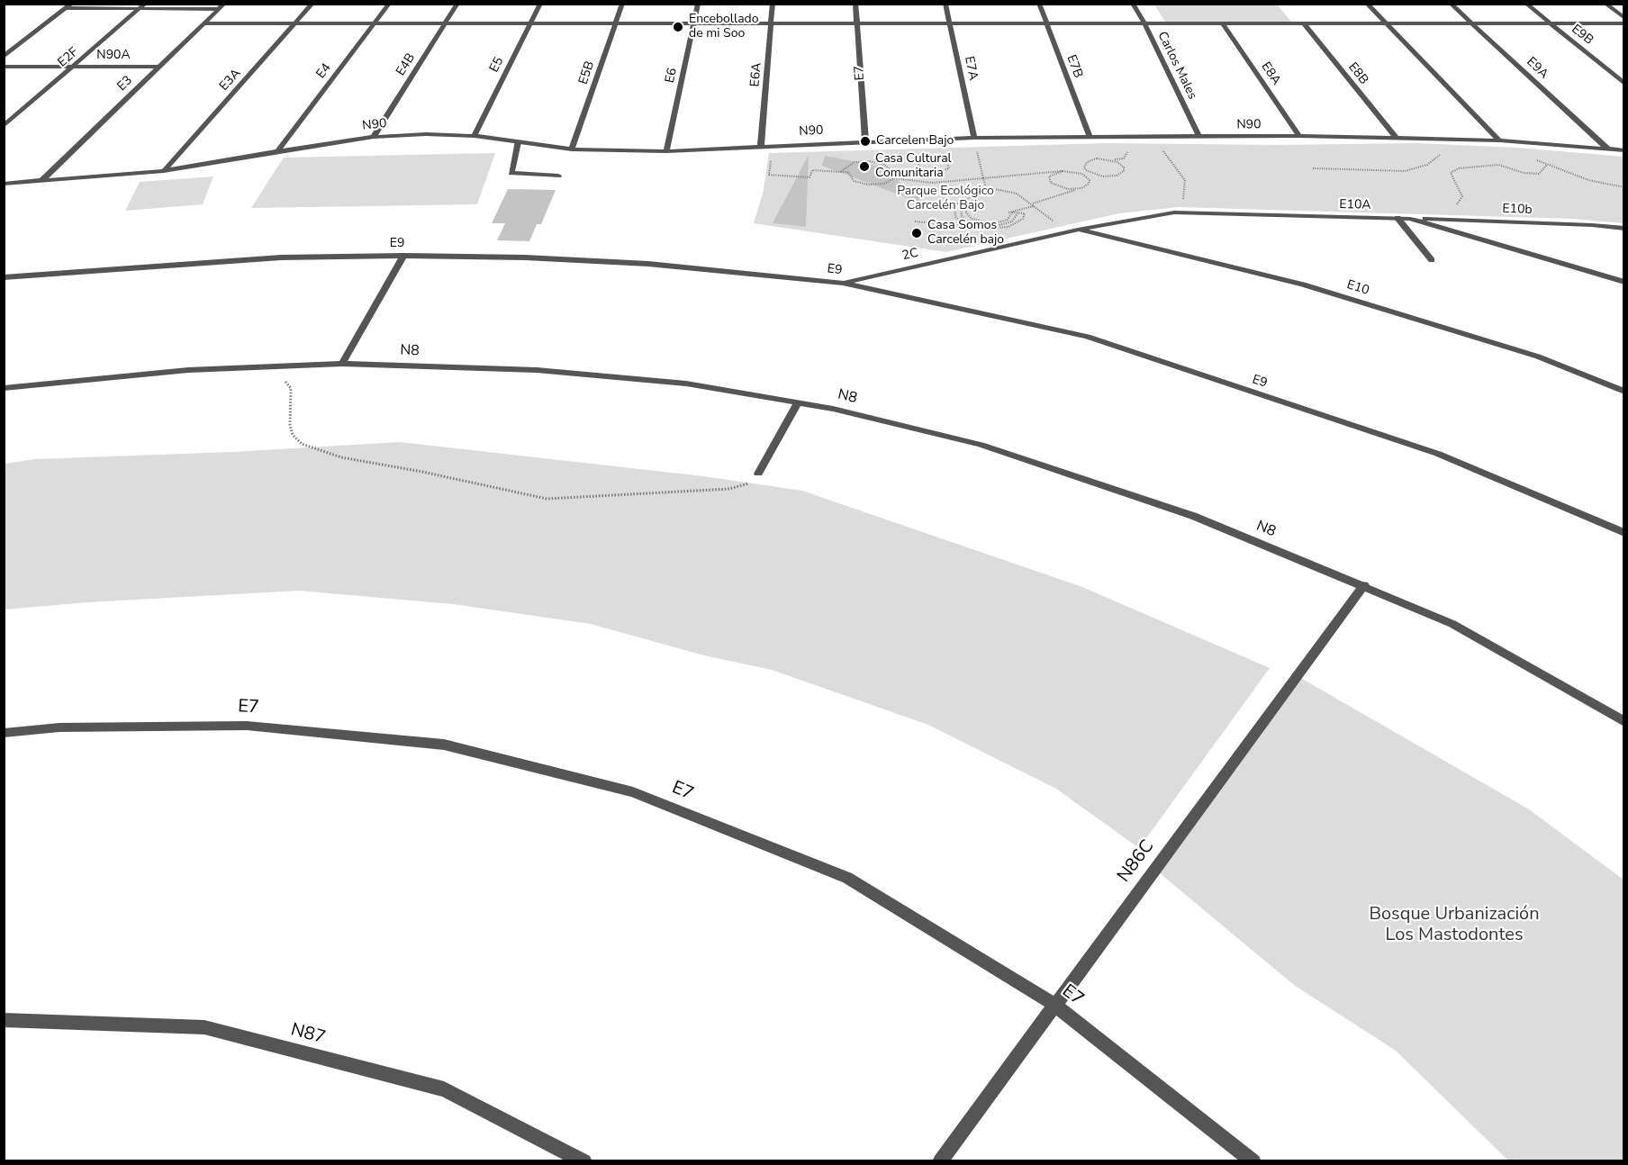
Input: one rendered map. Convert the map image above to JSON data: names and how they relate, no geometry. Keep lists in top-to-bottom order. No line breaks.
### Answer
{"streets":{"street":["E9B","N90A","E2F","E4B","E5","Carlos Males","E7B","E7A","E9A","E4","E5B","E7","E8A","E8B","E6A","E6","E3A","E3","N90","E10A","E10b","E9","2C","E10","N8","N86C","N87"]},"crossings":[["N90A","E2F"],["N90A","E3"],["E4B","N90"],["E5","N90"],["Carlos Males","N90"],["E7B","N90"],["E7A","N90"],["E9A","N90"],["E4","N90"],["E5B","N90"],["E7","N90"],["E7","N86C"],["E8A","N90"],["E8B","N90"],["E6A","N90"],["E6","N90"],["E3A","N90"],["E3","N90"],["E10A","E10b"],["E10A","2C"],["E10A","E10"],["E9","2C"],["2C","E10"],["N8","N86C"]],"parks":["Parque Ecológico Carcelén Bajo","Bosque Urbanización Los Mastodontes"],"places":["Encebollado de mi Soo","Carcelen Bajo","Casa Cultural Comunitaria","Casa Somos Carcelén bajo"]}
